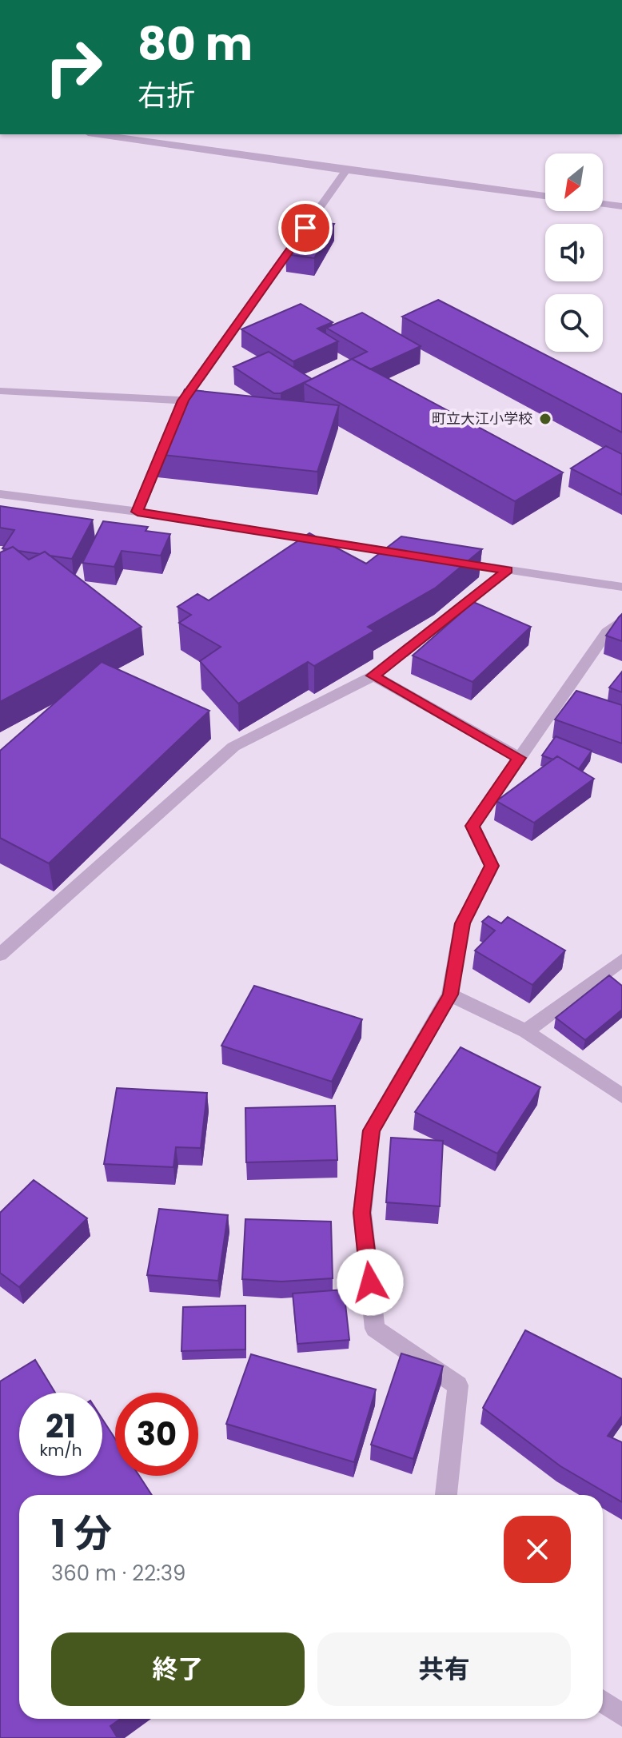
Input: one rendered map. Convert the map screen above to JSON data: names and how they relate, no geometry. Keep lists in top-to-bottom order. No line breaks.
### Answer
{"places":["町立大江小学校"],"north":"bottom left","page":{"turn":["80 m","右折"],"speed":"21 km/h","limit":"30","heading":["1 分","360 m · 22:39"],"buttons":["終了","共有"]}}
